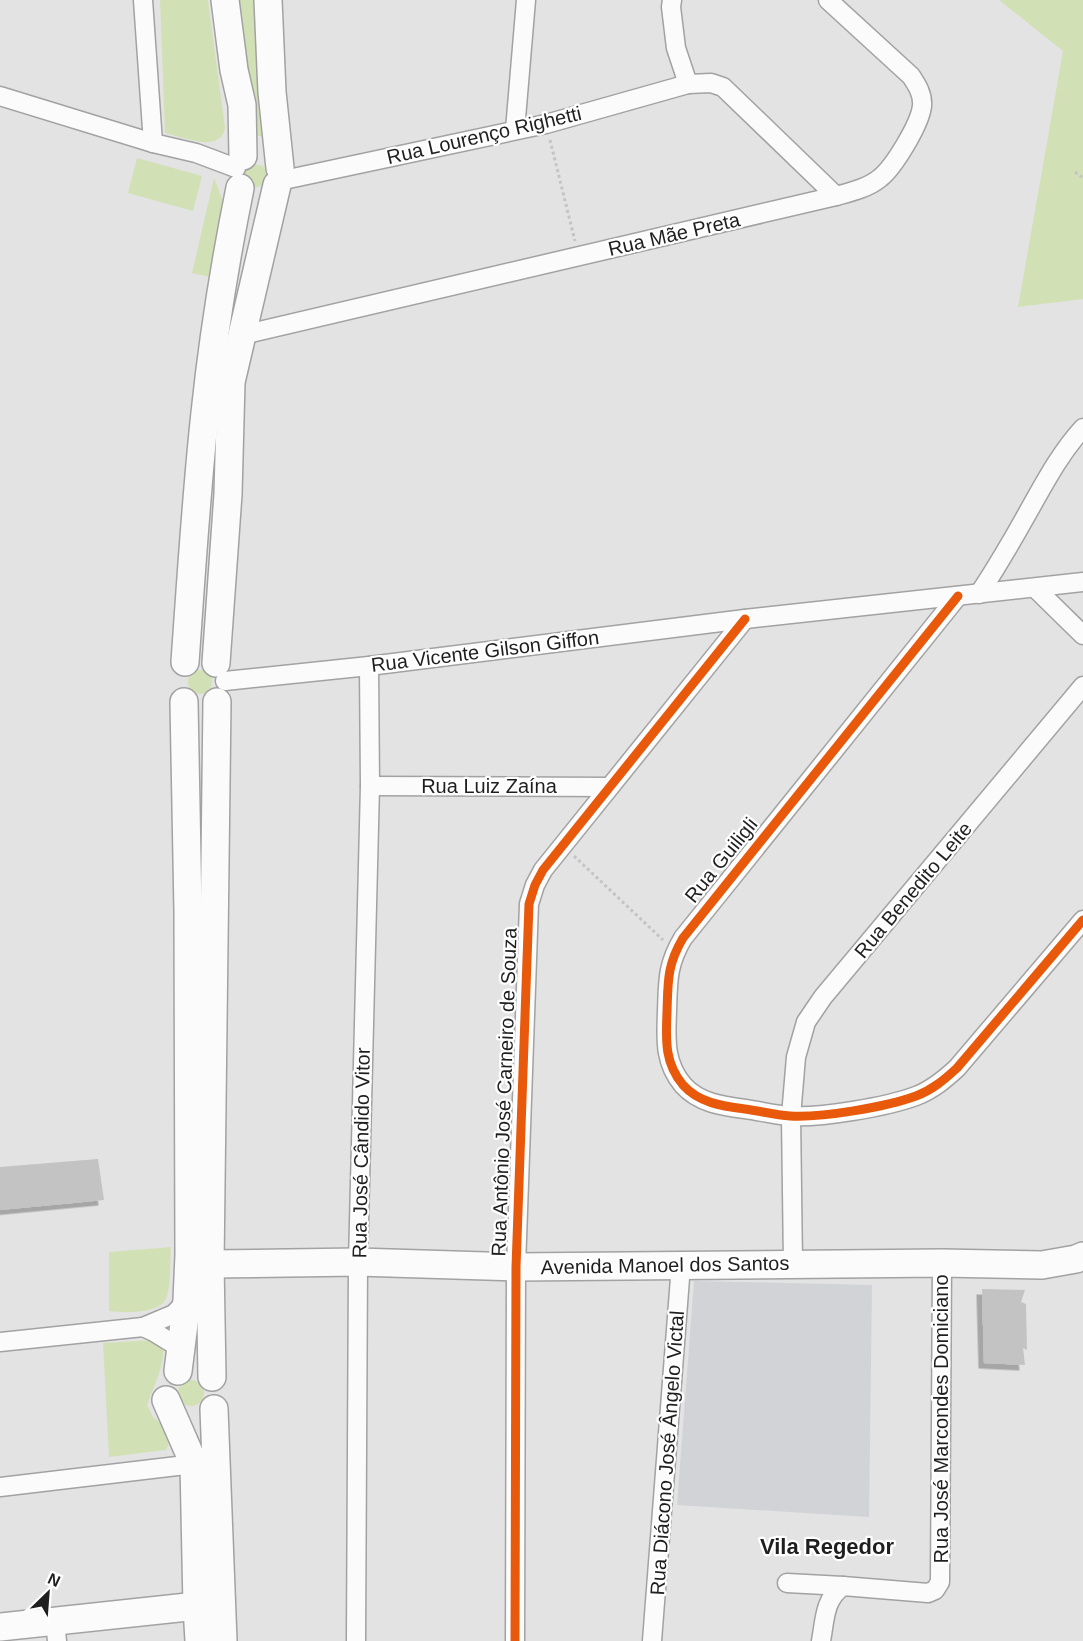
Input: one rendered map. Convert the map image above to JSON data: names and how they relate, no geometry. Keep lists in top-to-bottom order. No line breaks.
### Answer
{"streets":{"main road":["Avenida Manoel dos Santos"],"street":["Rua Lourenço Righetti","Rua Mãe Preta","Rua Vicente Gilson Giffon","Rua Luiz Zaína","Rua Guiligli","Rua Benedito Leite","Rua Antônio José Carneiro de Souza","Rua José Cândido Vitor","Rua José Marcondes Domiciano","Rua Diácono José Ângelo Victal"]},"crossings":[["Rua Lourenço Righetti","Rua Mãe Preta"],["Rua Vicente Gilson Giffon","Rua Guiligli"],["Rua Vicente Gilson Giffon","Rua Antônio José Carneiro de Souza"],["Rua Vicente Gilson Giffon","Rua José Cândido Vitor"],["Rua Luiz Zaína","Rua Antônio José Carneiro de Souza"],["Rua Luiz Zaína","Rua José Cândido Vitor"],["Rua Guiligli","Rua Benedito Leite"],["Rua Benedito Leite","Avenida Manoel dos Santos"],["Rua Antônio José Carneiro de Souza","Avenida Manoel dos Santos"],["Rua José Cândido Vitor","Avenida Manoel dos Santos"],["Avenida Manoel dos Santos","Rua José Marcondes Domiciano"],["Avenida Manoel dos Santos","Rua Diácono José Ângelo Victal"]],"districts":["Vila Regedor"],"north":"top right"}
